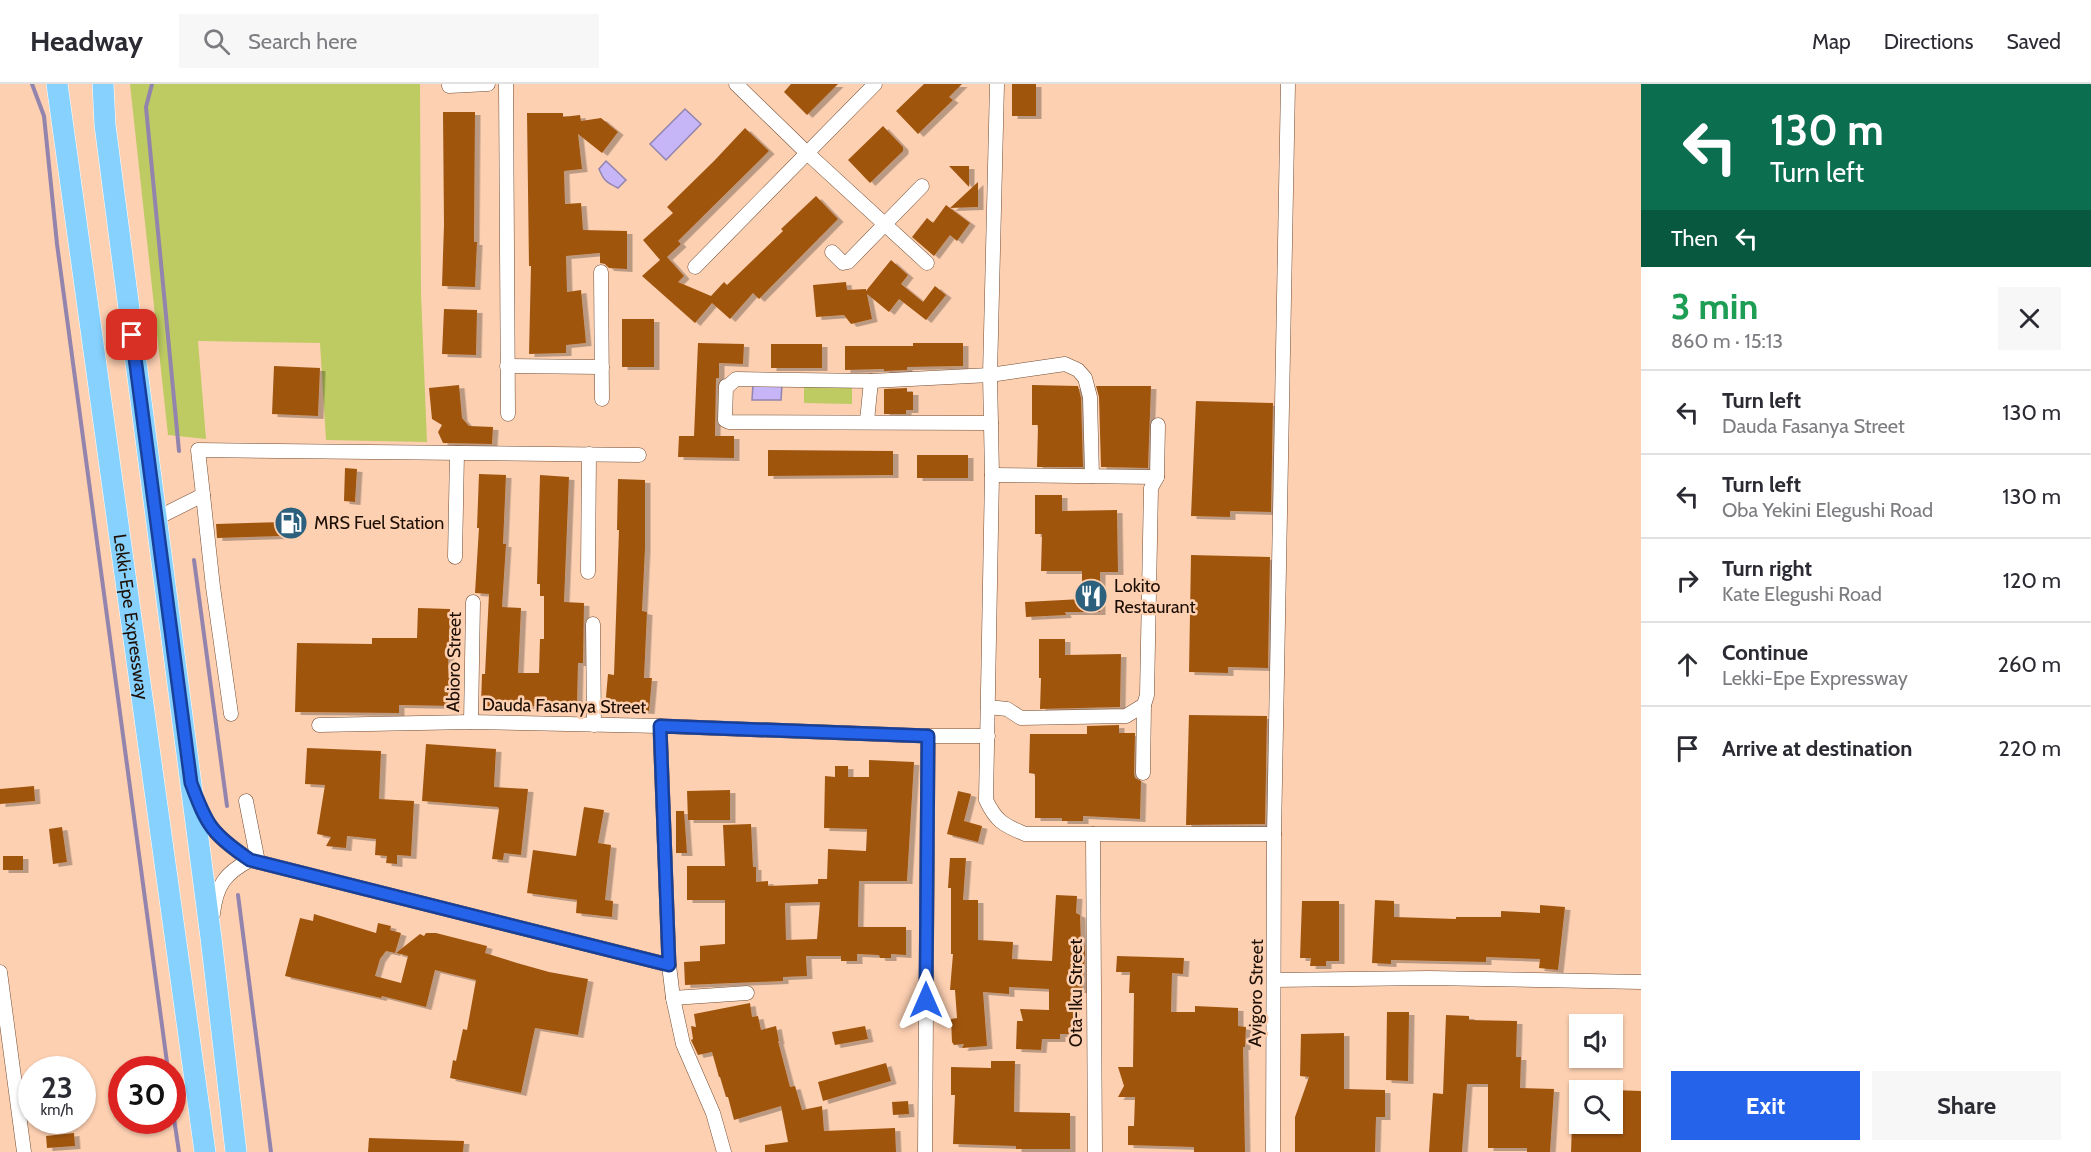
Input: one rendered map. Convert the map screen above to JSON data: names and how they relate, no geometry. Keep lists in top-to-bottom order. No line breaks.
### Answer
{"streets":{"highway":["Lekki-Epe Expressway"],"street":["Abioro Street","Dauda Fasanya Street","Ota-Iku Street","Ayigoro Street"]},"crossings":[["Abioro Street","Dauda Fasanya Street"]],"places":{"fuel station":["MRS Fuel Station"],"restaurant":["Lokito Restaurant"]},"page":{"header":"Headway","search":"Search here","nav":["Map","Directions","Saved"],"turn":["130 m","Turn left"],"then":"Then","heading":["3 min","860 m · 15:13"],"list":[{"name":"Turn left","note":"Dauda Fasanya Street","value":"130 m"},{"name":"Turn left","note":"Oba Yekini Elegushi Road","value":"130 m"},{"name":"Turn right","note":"Kate Elegushi Road","value":"120 m"},{"name":"Continue","note":"Lekki-Epe Expressway","value":"260 m"},{"name":"Arrive at destination","value":"220 m"}],"speed":"23 km/h","limit":"30","buttons":["Exit","Share"]}}
